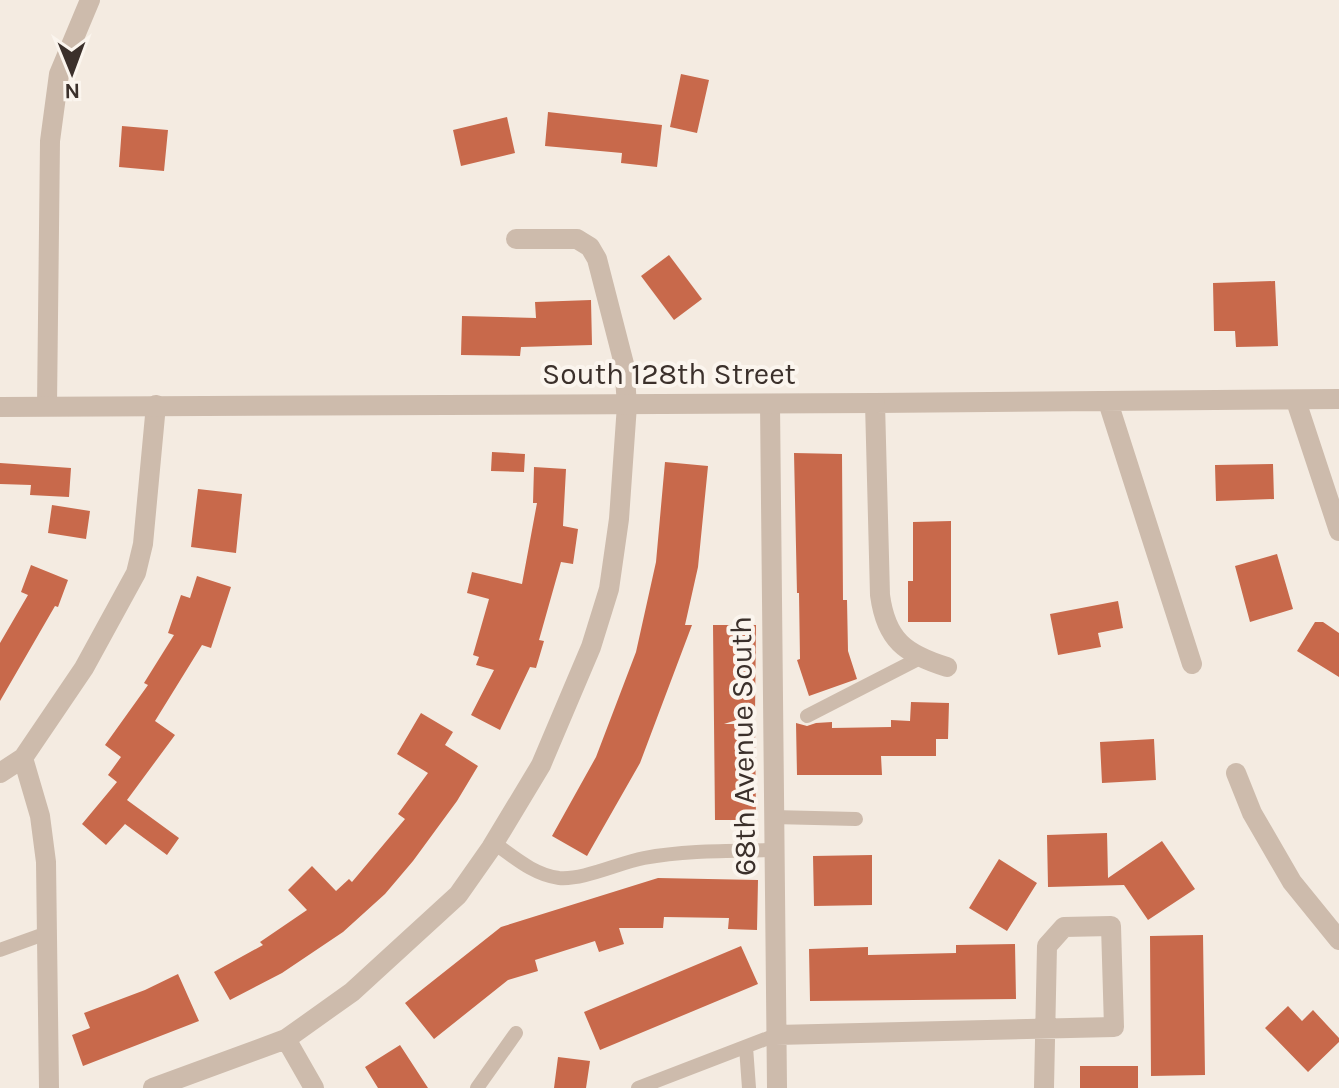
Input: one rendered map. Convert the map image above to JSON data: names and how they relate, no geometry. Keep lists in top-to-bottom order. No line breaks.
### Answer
{"streets":{"street":["South 128th Street","68th Avenue South"]},"crossings":[["South 128th Street","68th Avenue South"]],"north":"bottom"}
